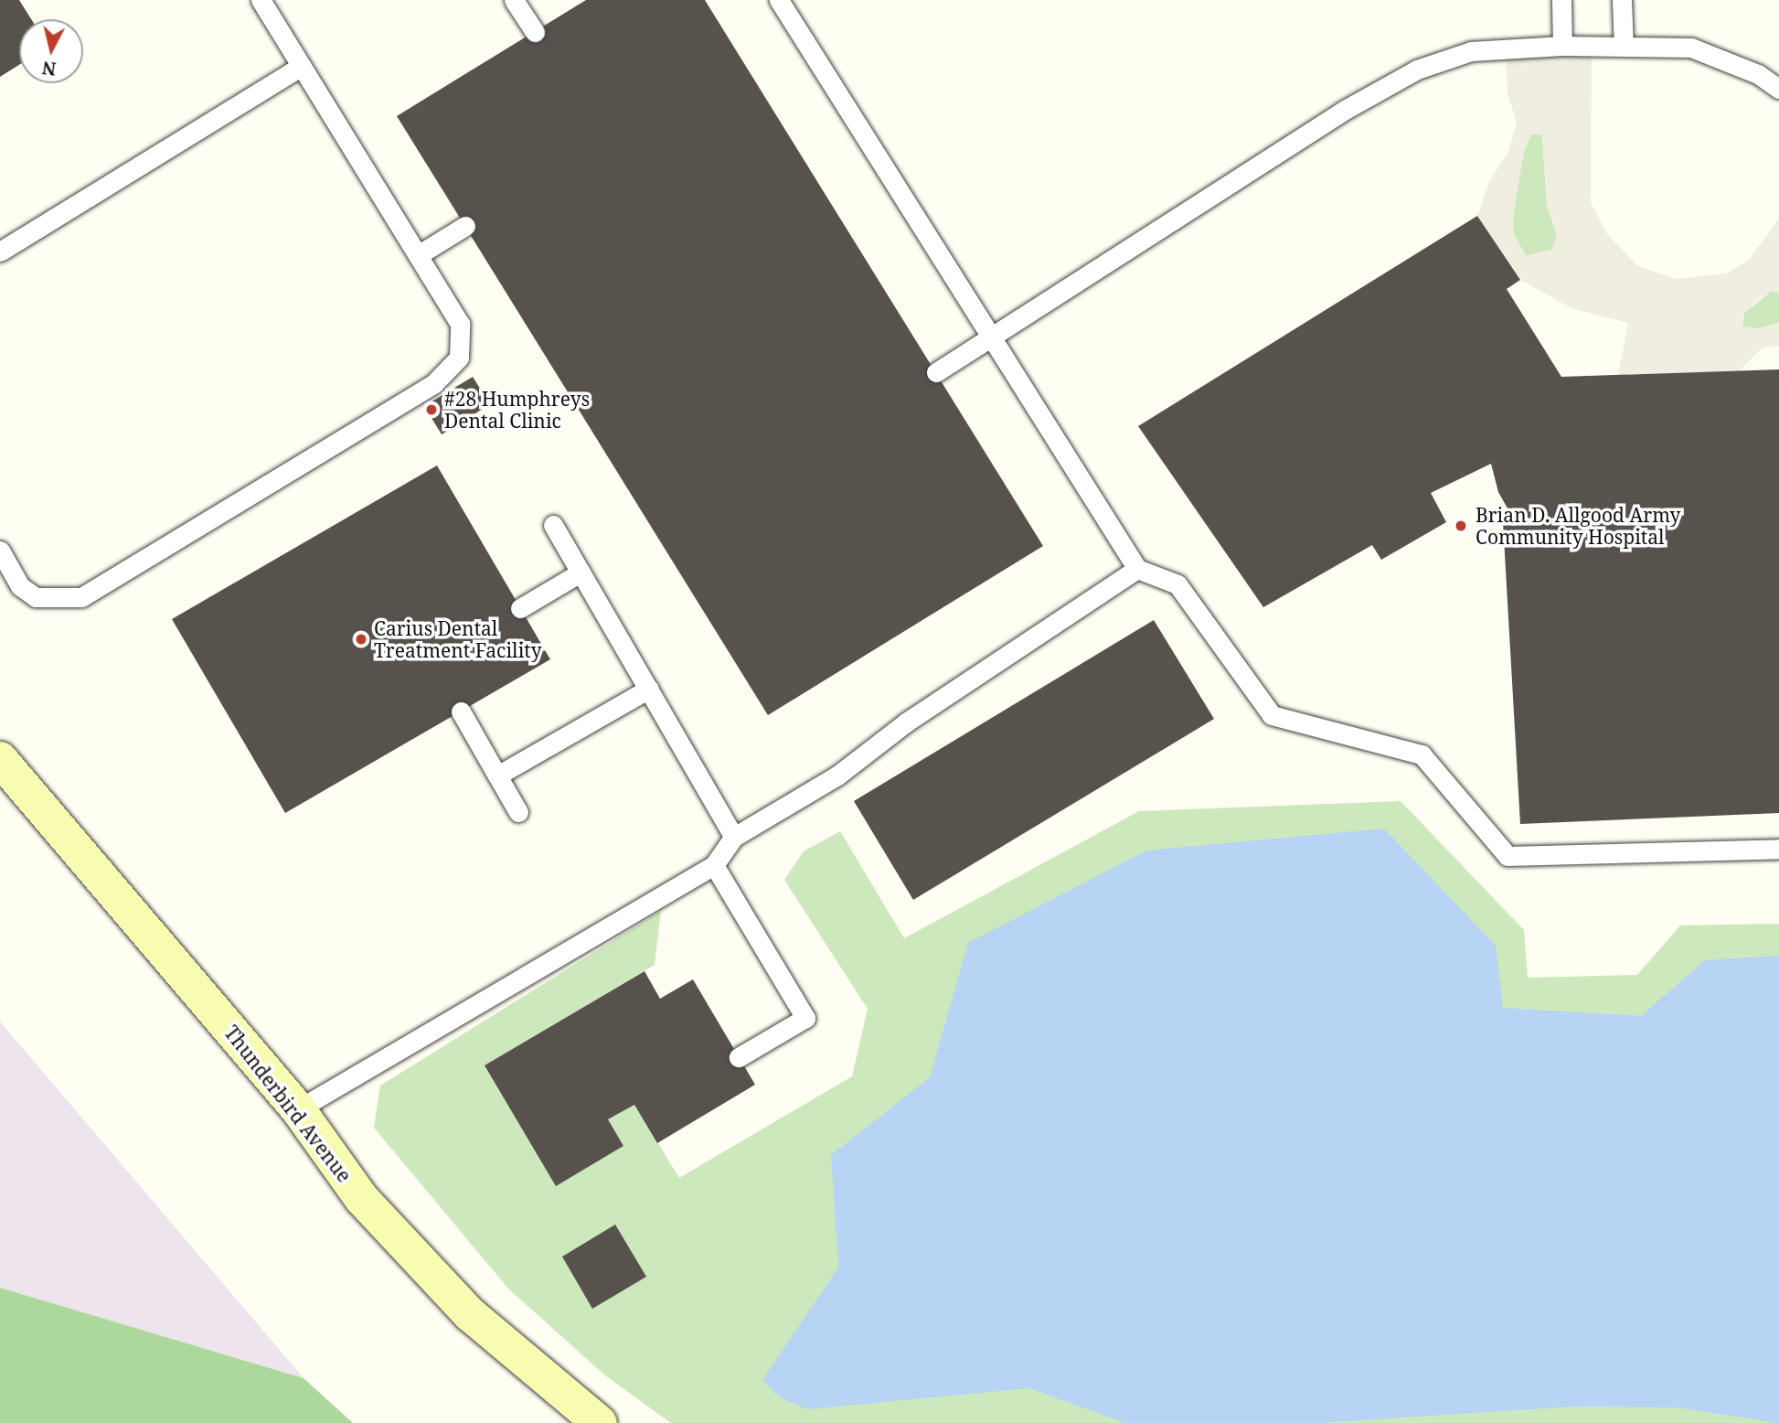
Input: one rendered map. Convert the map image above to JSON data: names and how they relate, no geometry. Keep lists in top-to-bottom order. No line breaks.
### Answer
{"streets":{"main road":["Thunderbird Avenue"]},"places":["#28 Humphreys Dental Clinic","Brian D. Allgood Army Community Hospital","Carius Dental Treatment Facility"],"north":"bottom"}
